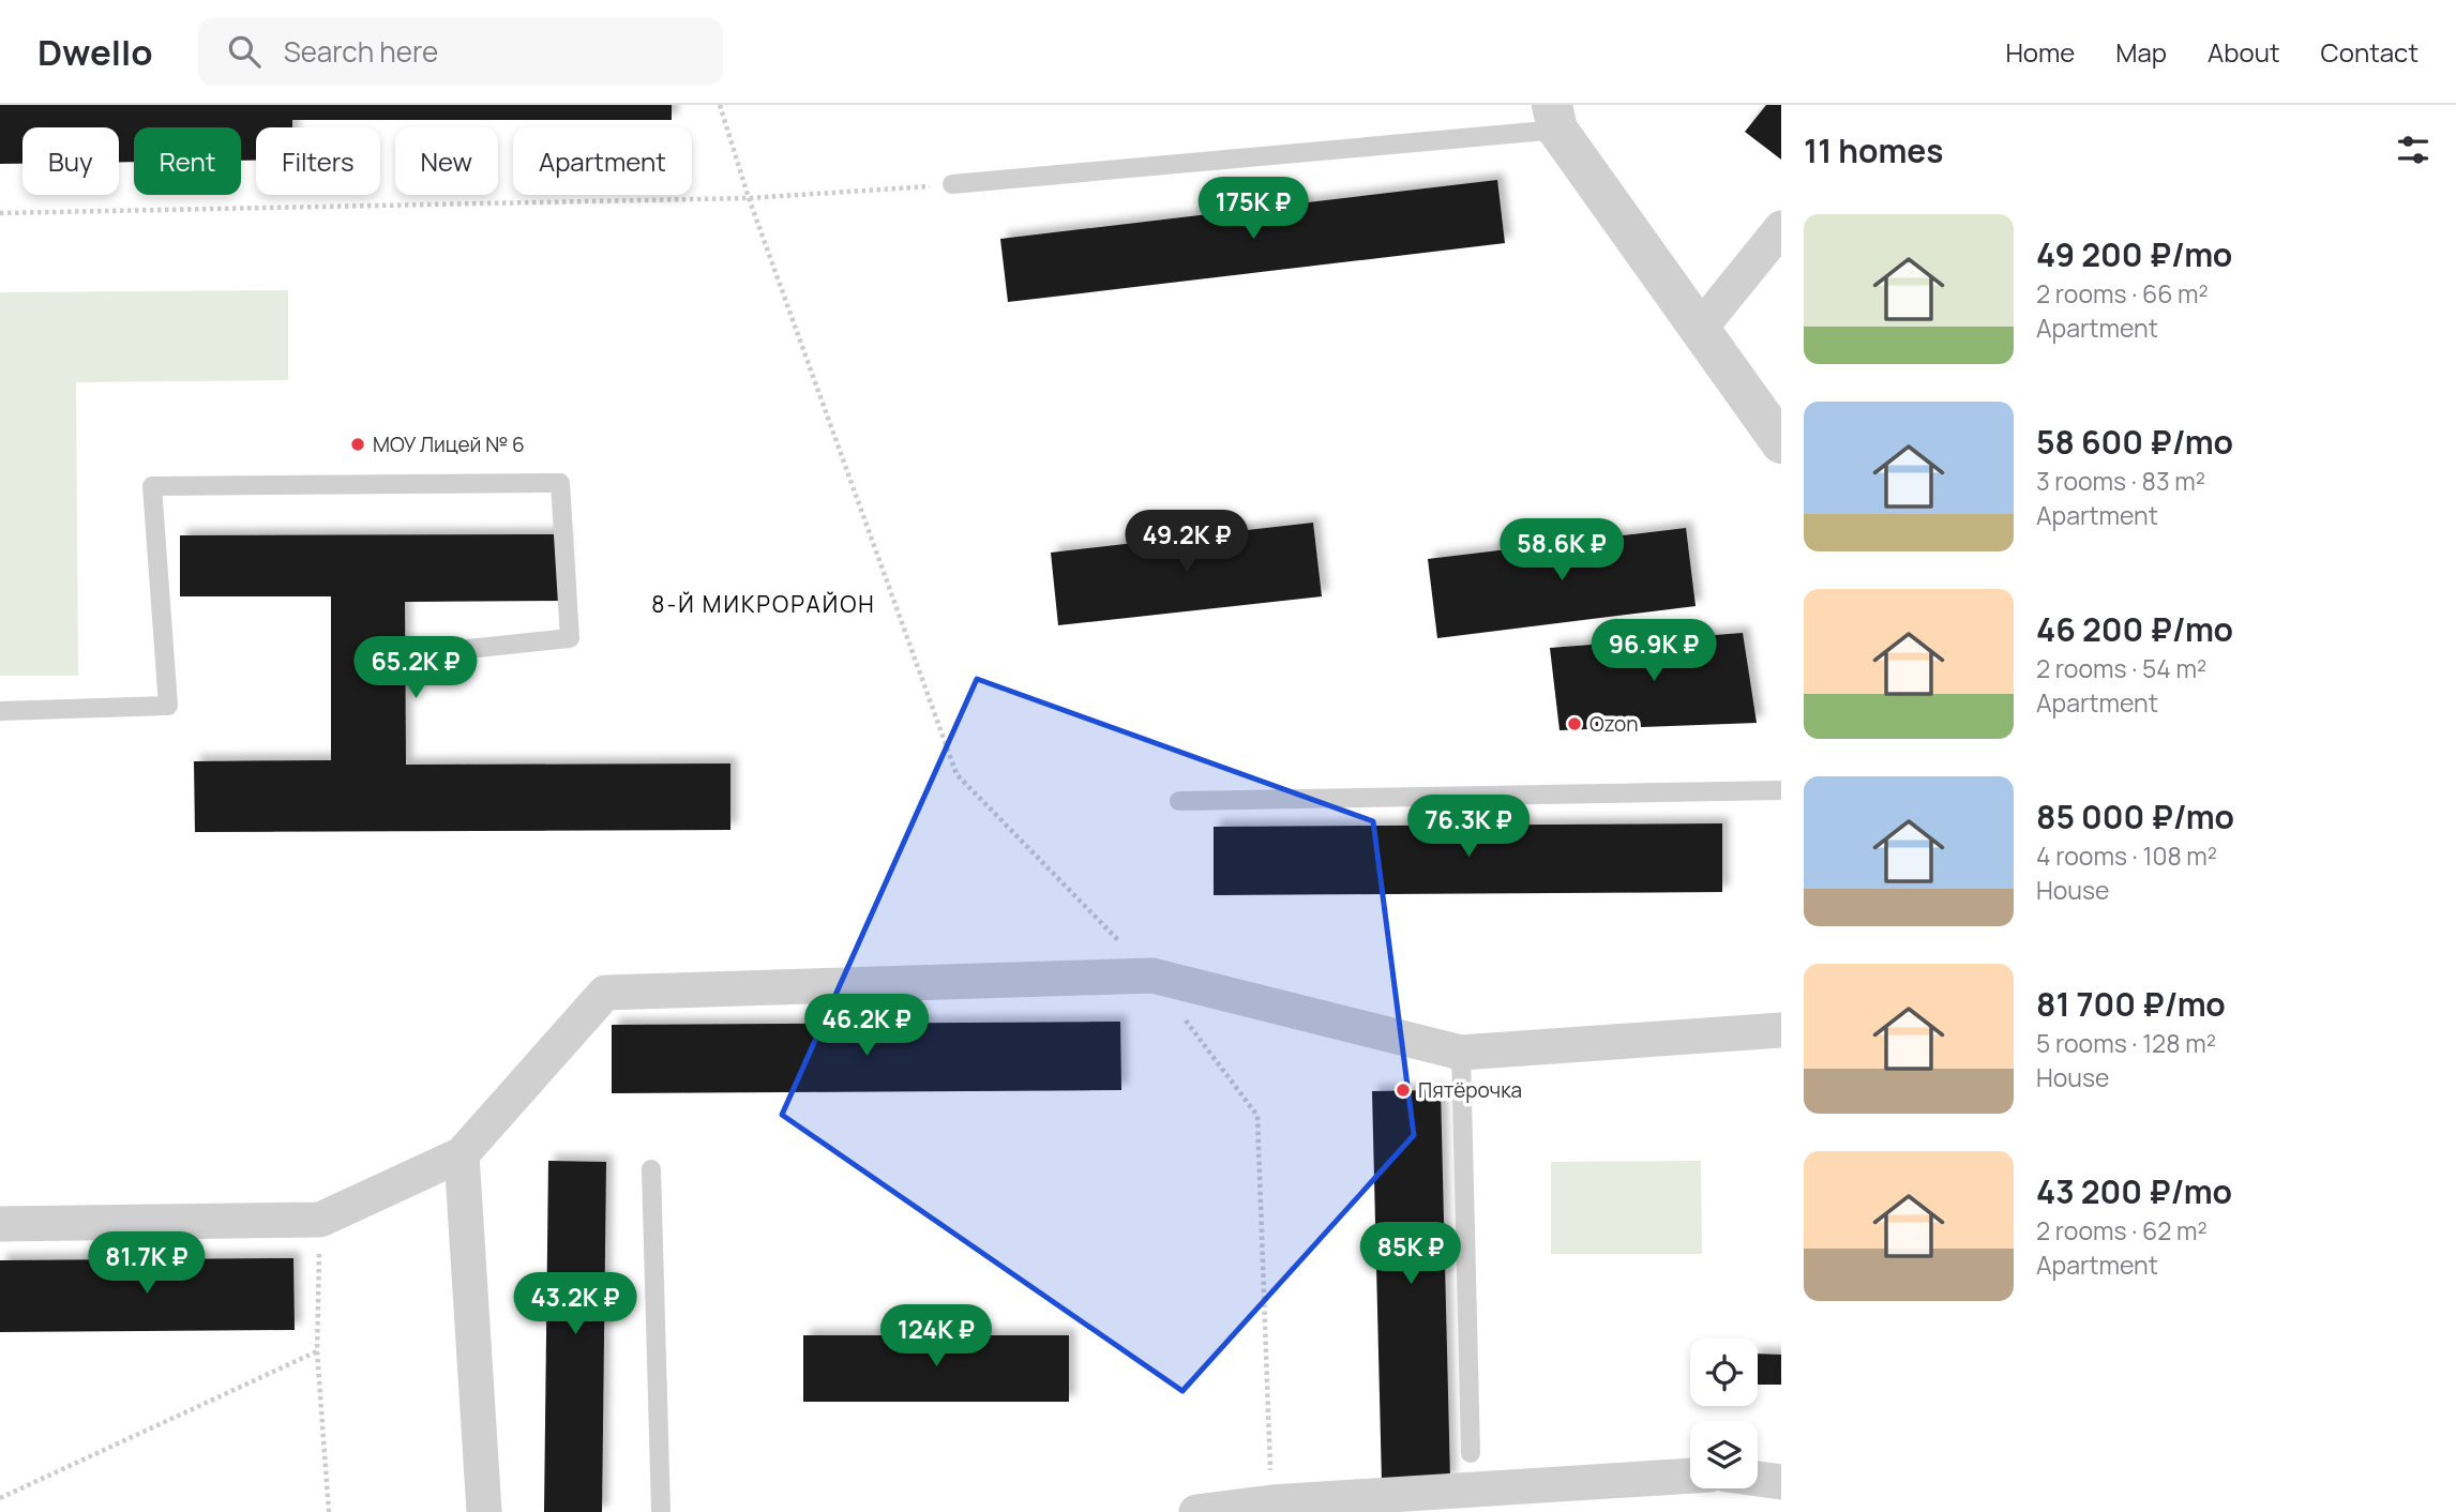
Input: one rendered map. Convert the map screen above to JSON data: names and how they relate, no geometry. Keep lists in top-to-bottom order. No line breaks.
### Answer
{"districts":["8-Й МИКРОРАЙОН"],"places":["МОУ Лицей № 6","Ozon","Пятёрочка"],"page":{"header":"Dwello","search":"Search here","nav":["Home","Map","About","Contact"],"heading":"11 homes","chip":["Buy","Rent","Filters","New","Apartment"],"price":["175K ₽","49.2K ₽","58.6K ₽","96.9K ₽","65.2K ₽","76.3K ₽","46.2K ₽","85K ₽","81.7K ₽","43.2K ₽","124K ₽"],"list":[{"name":"49 200 ₽/mo","note":"2 rooms · 66 m² · Apartment"},{"name":"58 600 ₽/mo","note":"3 rooms · 83 m² · Apartment"},{"name":"46 200 ₽/mo","note":"2 rooms · 54 m² · Apartment"},{"name":"85 000 ₽/mo","note":"4 rooms · 108 m² · House"},{"name":"81 700 ₽/mo","note":"5 rooms · 128 m² · House"},{"name":"43 200 ₽/mo","note":"2 rooms · 62 m² · Apartment"}]}}
